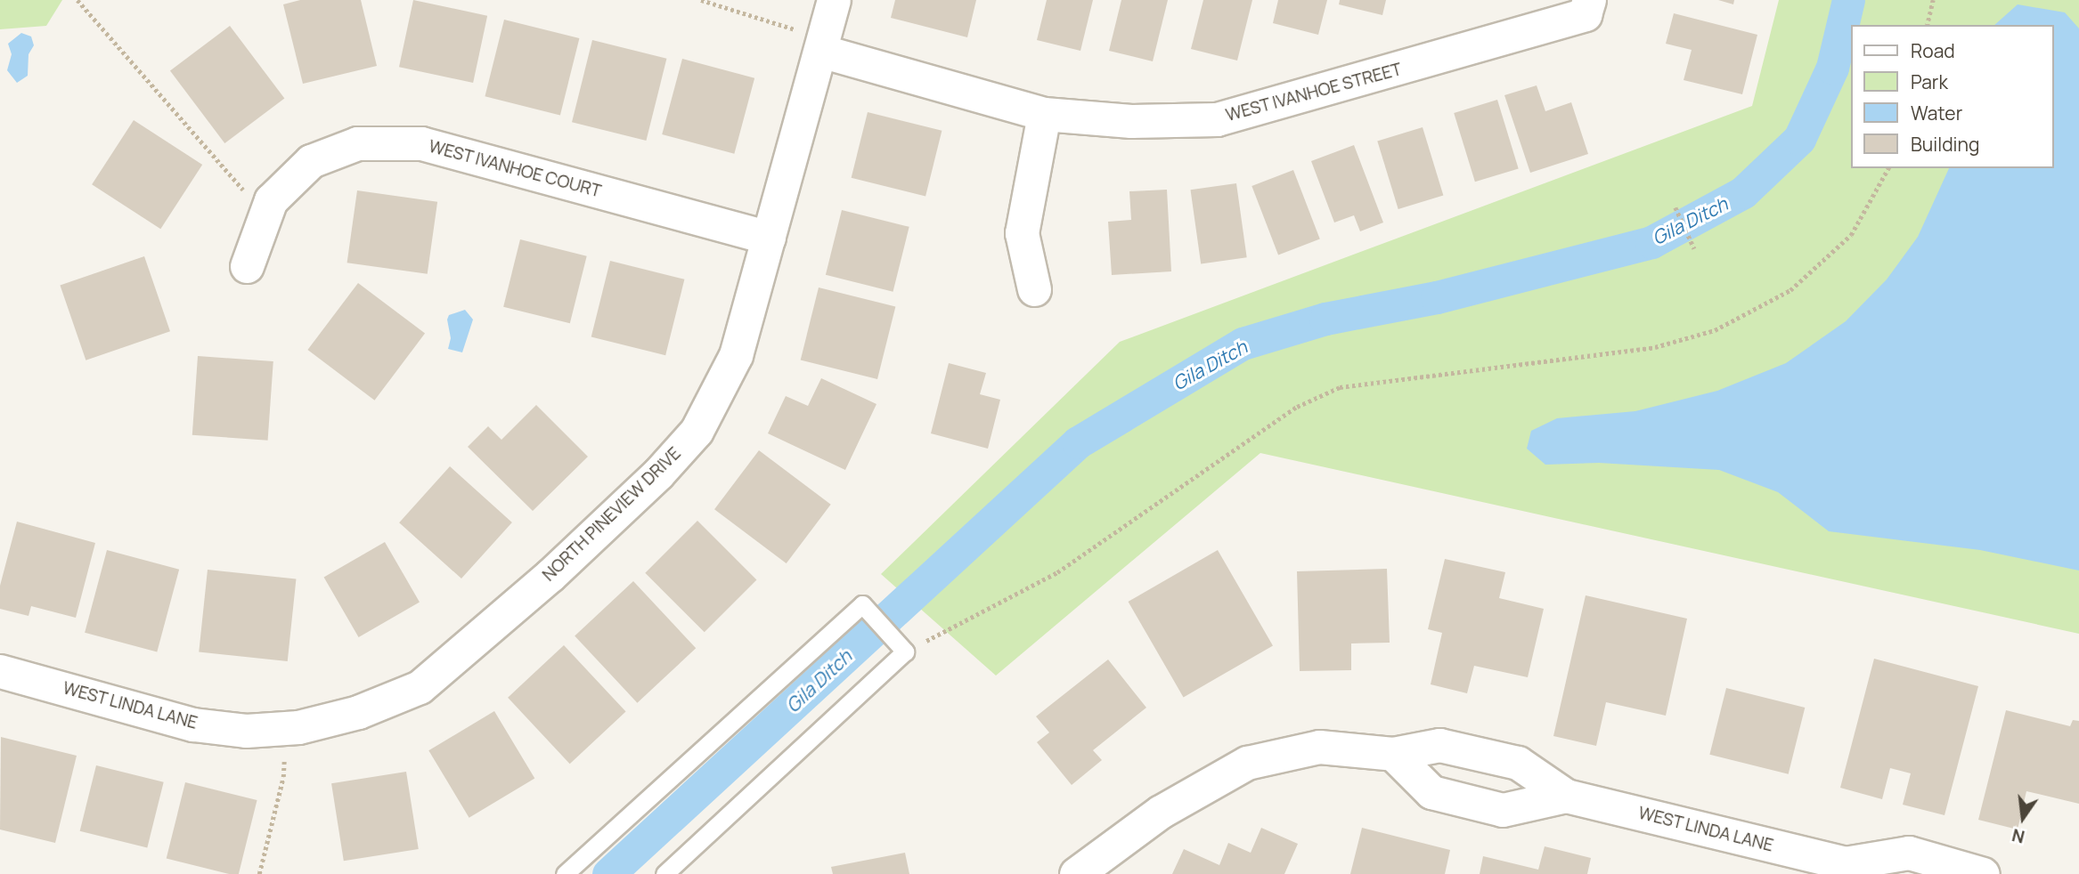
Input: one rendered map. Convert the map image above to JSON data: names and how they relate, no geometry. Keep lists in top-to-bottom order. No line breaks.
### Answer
{"streets":{"street":["WEST IVANHOE STREET","WEST IVANHOE COURT","NORTH PINEVIEW DRIVE","WEST LINDA LANE"]},"crossings":[["WEST IVANHOE STREET","NORTH PINEVIEW DRIVE"],["WEST IVANHOE COURT","NORTH PINEVIEW DRIVE"],["NORTH PINEVIEW DRIVE","WEST LINDA LANE"]],"water":["Gila Ditch"],"legend":["Road","Park","Water","Building"],"north":"bottom"}
